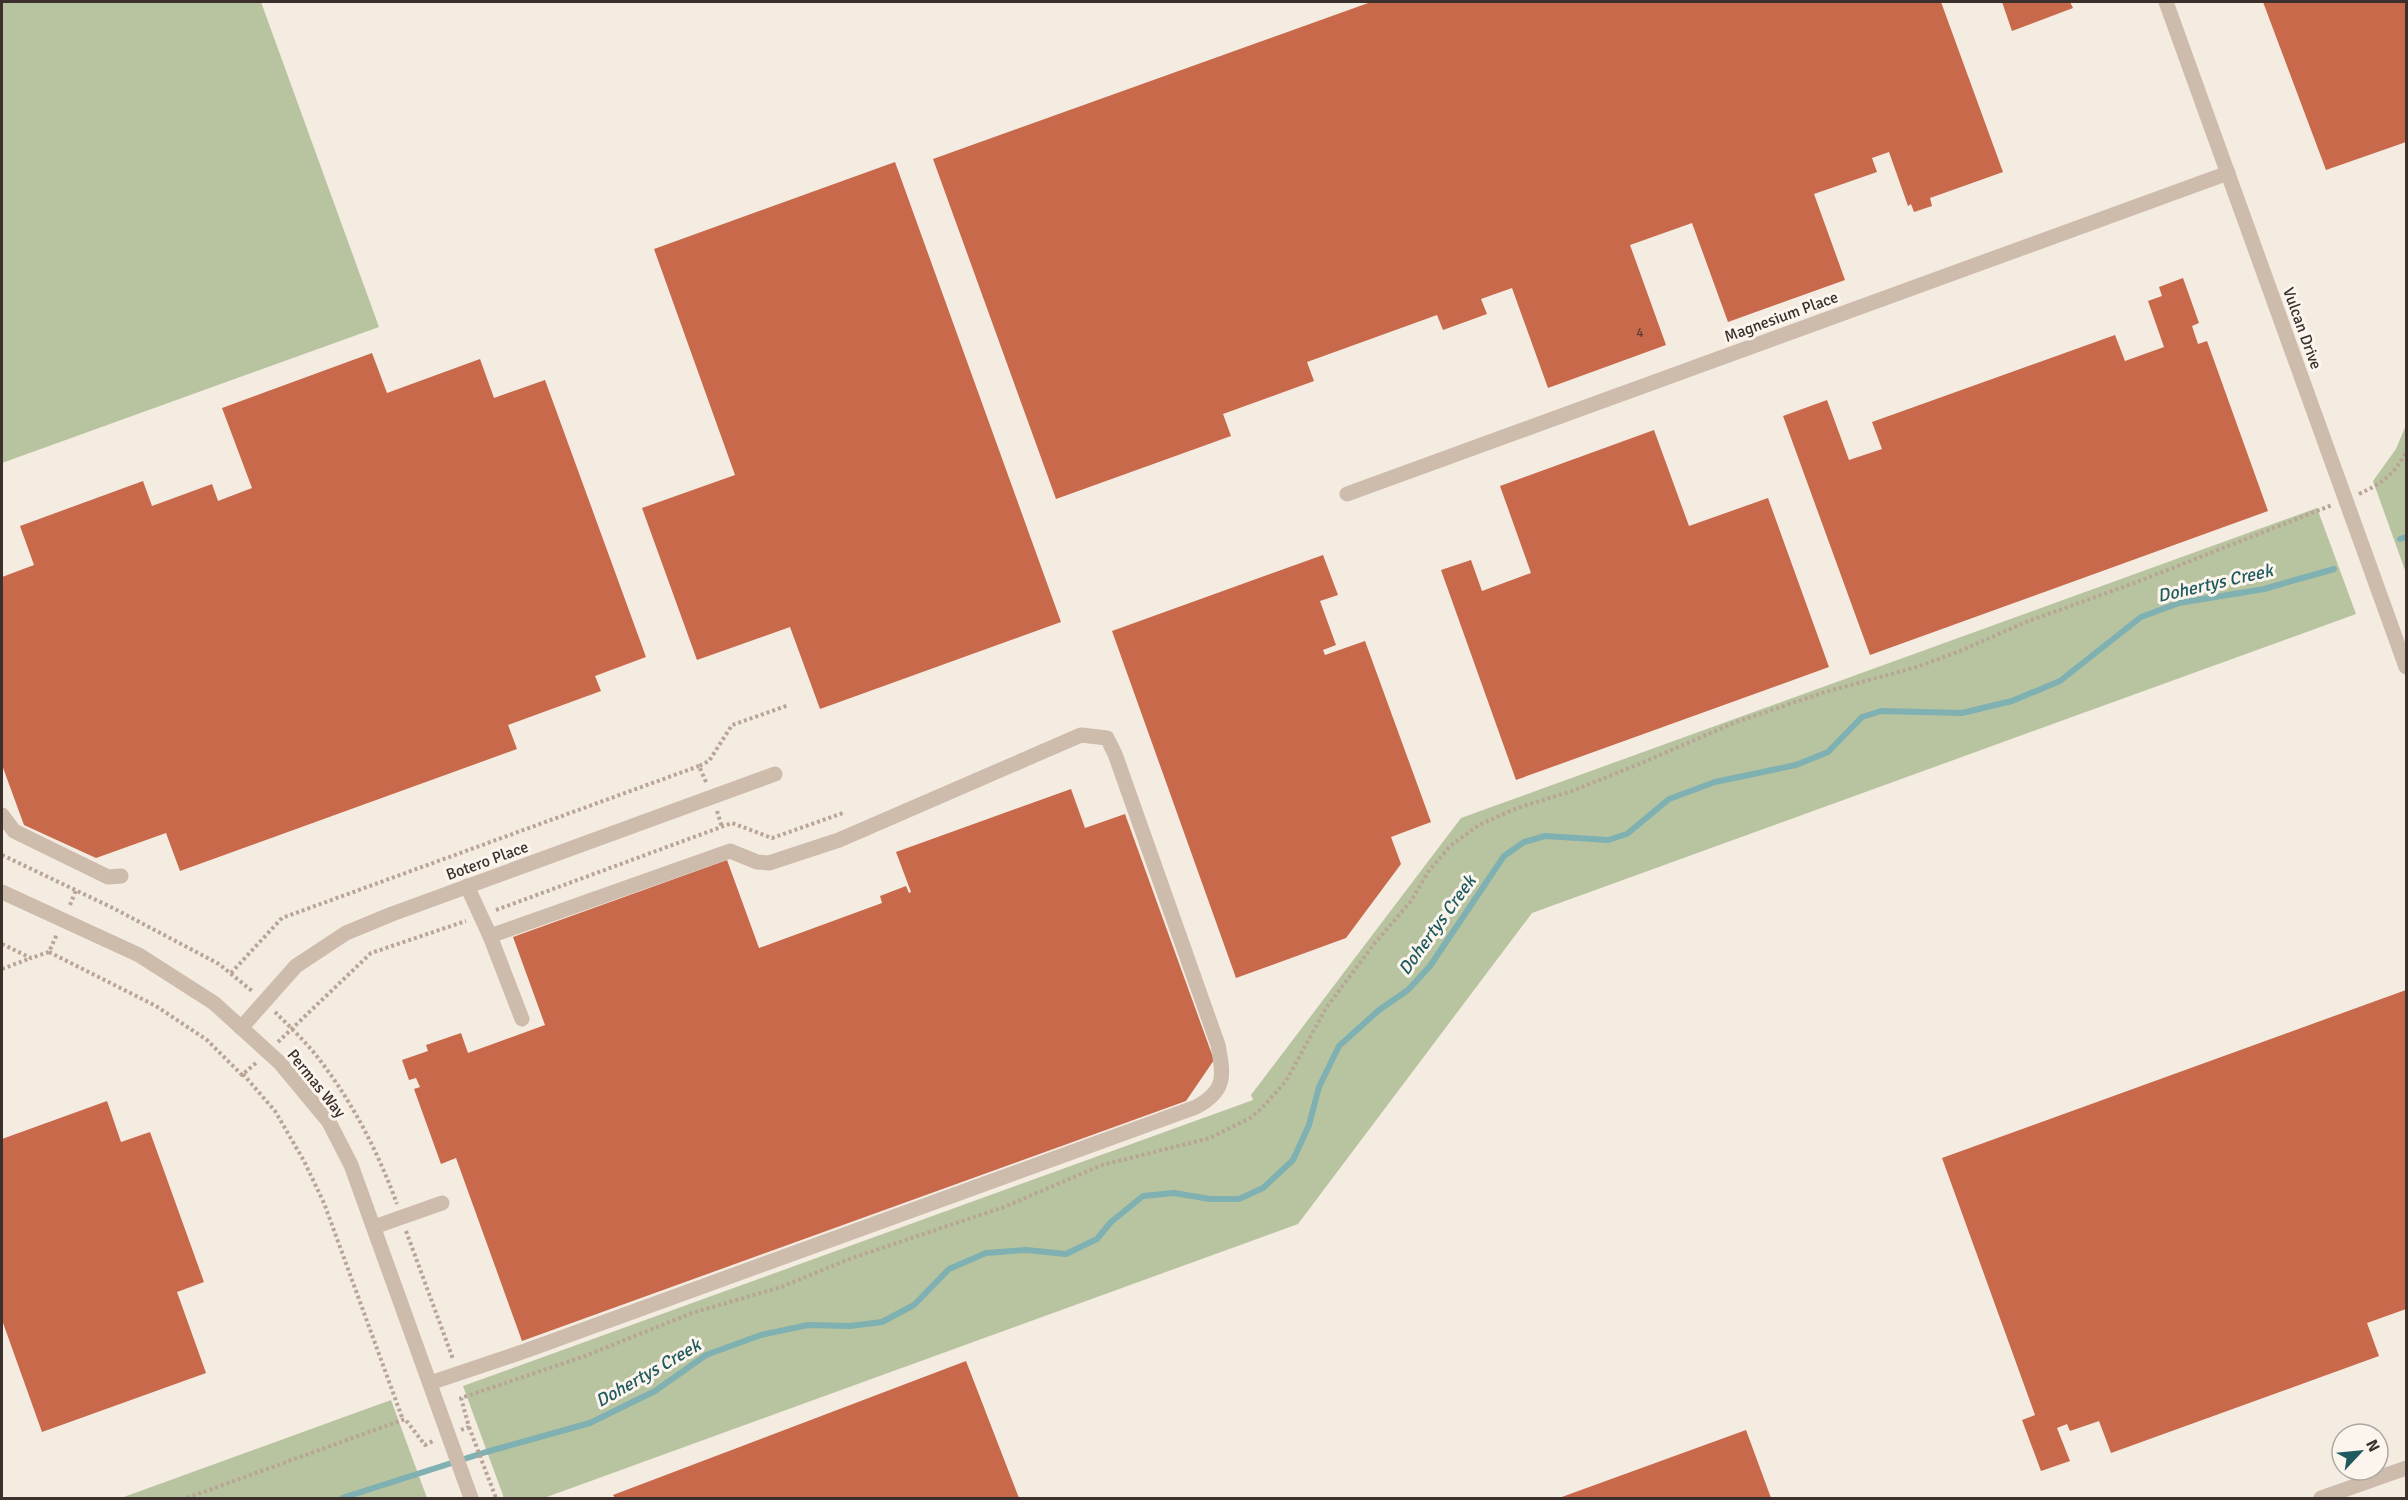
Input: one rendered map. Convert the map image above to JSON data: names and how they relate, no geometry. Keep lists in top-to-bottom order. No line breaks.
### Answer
{"streets":{"street":["Magnesium Place","Vulcan Drive","Botero Place","Permas Way"]},"crossings":[["Magnesium Place","Vulcan Drive"],["Botero Place","Permas Way"]],"water":["Dohertys Creek"],"house_numbers":["4"],"north":"top right"}
